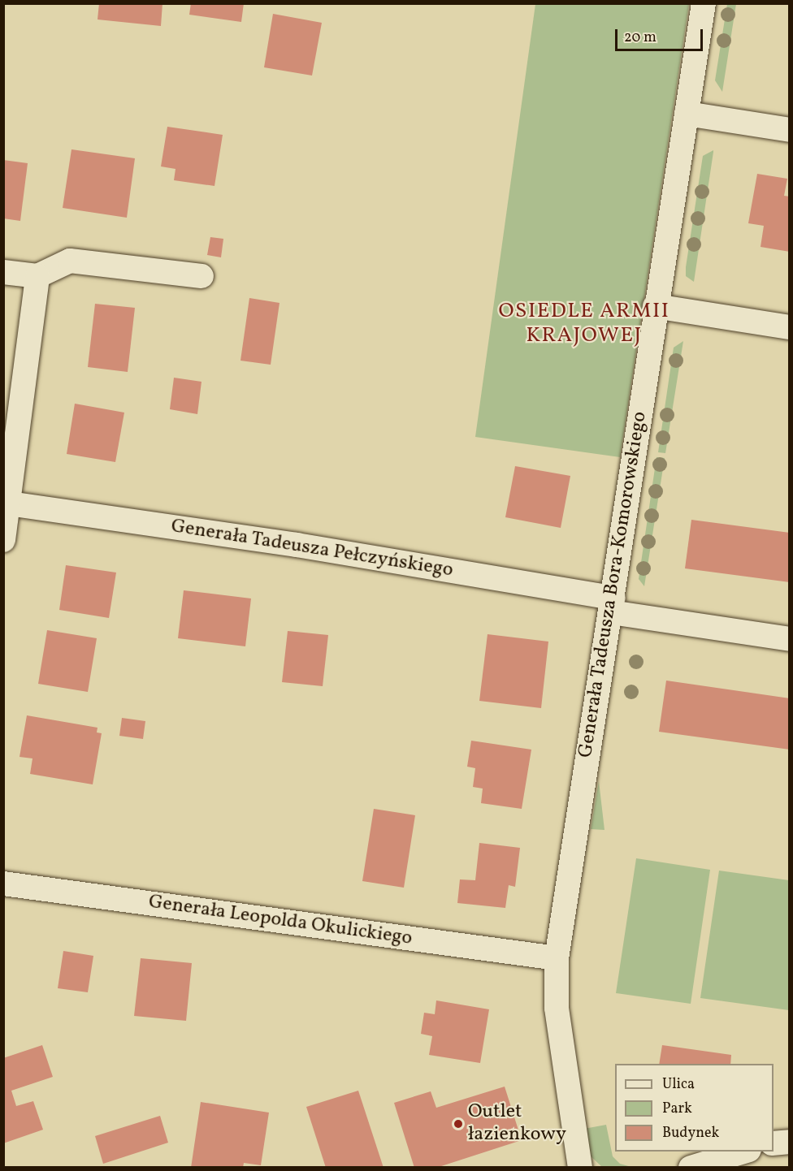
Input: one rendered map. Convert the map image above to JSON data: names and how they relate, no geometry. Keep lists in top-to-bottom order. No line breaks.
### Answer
{"streets":{"street":["Generała Tadeusza Pełczyńskiego","Generała Tadeusza Bora-Komorowskiego","Generała Leopolda Okulickiego"]},"crossings":[["Generała Tadeusza Pełczyńskiego","Generała Tadeusza Bora-Komorowskiego"],["Generała Tadeusza Bora-Komorowskiego","Generała Leopolda Okulickiego"]],"districts":["OSIEDLE ARMII KRAJOWEJ"],"places":["Outlet łazienkowy"],"legend":["Ulica","Park","Budynek"],"scale_bar":"20 m"}
